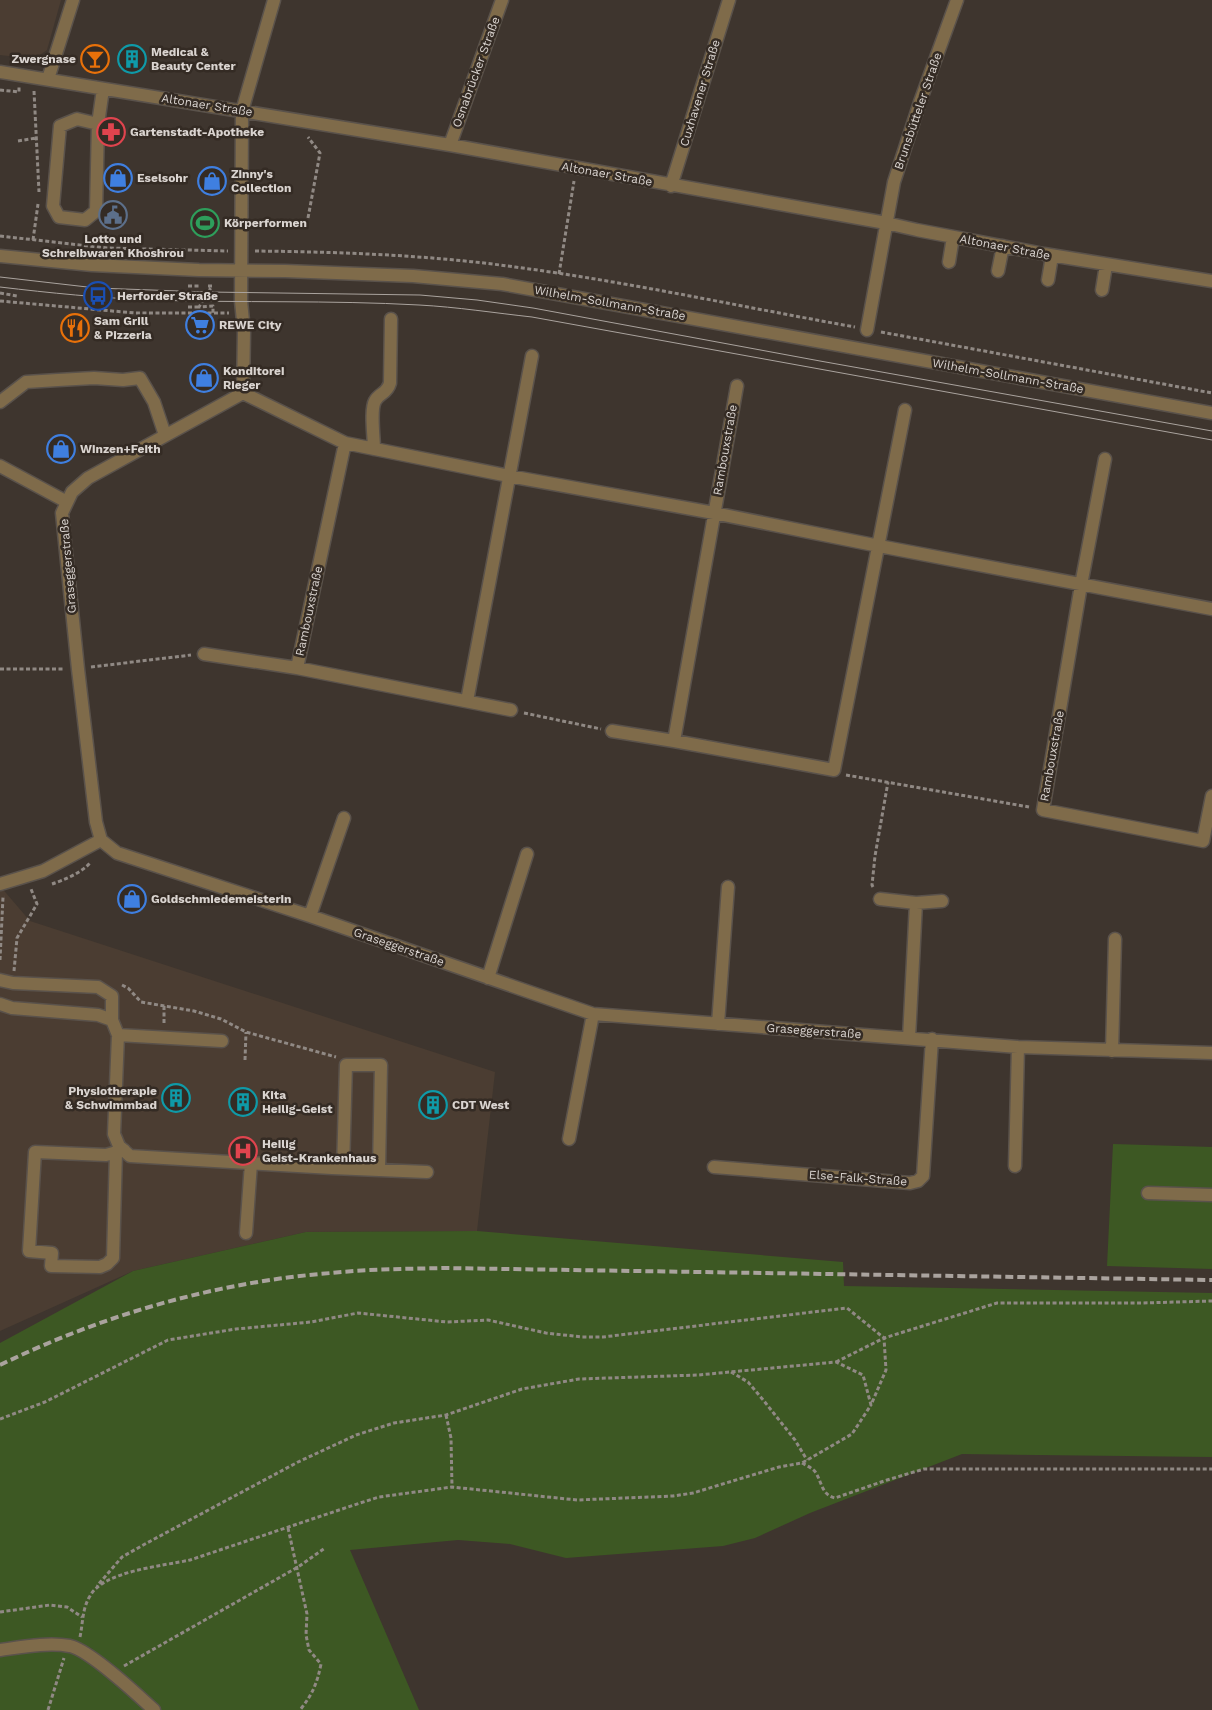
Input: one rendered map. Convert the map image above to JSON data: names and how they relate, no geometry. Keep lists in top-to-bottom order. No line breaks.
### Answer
{"streets":{"street":["Osnabrücker Straße","Cuxhavener Straße","Altonaer Straße","Brunsbütteler Straße","Wilhelm-Sollmann-Straße","Rambouxstraße","Graseggerstraße","Else-Falk-Straße"]},"crossings":[["Osnabrücker Straße","Altonaer Straße"],["Cuxhavener Straße","Altonaer Straße"],["Altonaer Straße","Brunsbütteler Straße"],["Rambouxstraße","Graseggerstraße"],["Graseggerstraße","Else-Falk-Straße"]],"places":{"bar":["Zwergnase"],"building":["Medical & Beauty Center","Physiotherapie & Schwimmbad","Kita Heilig-Geist","CDT West"],"pharmacy":["Gartenstadt-Apotheke"],"shop":["Eselsohr","Zinny's Collection","Konditorei Rieger","Winzen+Feith","Goldschmiedemeisterin"],"public building":["Lotto und Schreibwaren Khoshrou"],"sports":["Körperformen"],"bus stop":["Herforder Straße"],"supermarket":["REWE City"],"restaurant":["Sam Grill & Pizzeria"],"hospital":["Heilig Geist-Krankenhaus"]}}
